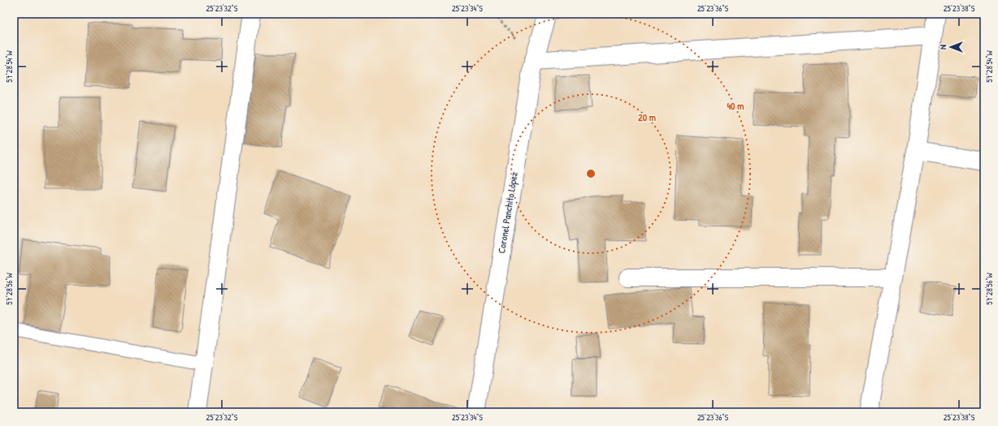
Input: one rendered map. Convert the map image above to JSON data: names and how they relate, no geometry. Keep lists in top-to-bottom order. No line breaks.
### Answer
{"streets":{"street":["Coronel Panchito López"]},"north":"left","coordinates":["25°23'32\"S","25°23'34\"S","25°23'36\"S","25°23'38\"S","57°28'54\"W","57°28'56\"W"],"rings":["40 m","20 m"]}
